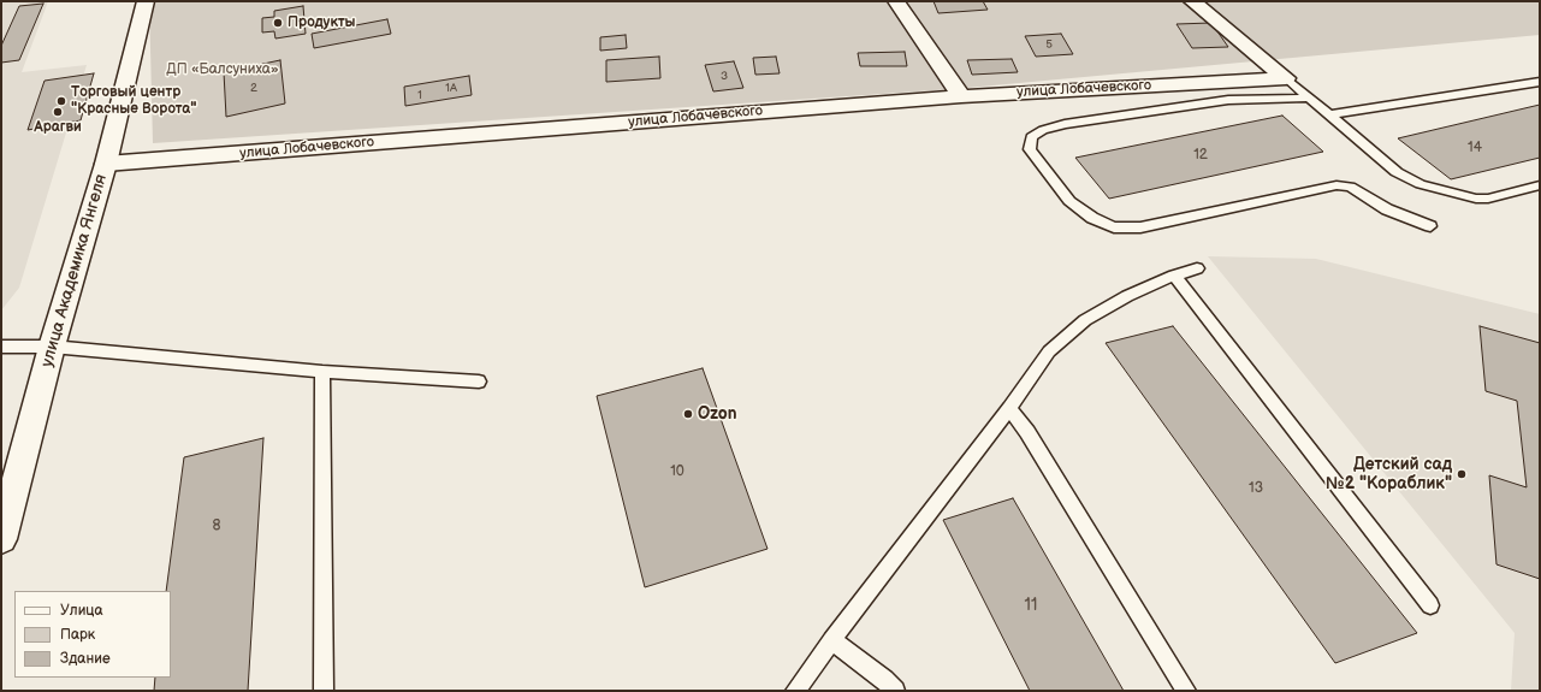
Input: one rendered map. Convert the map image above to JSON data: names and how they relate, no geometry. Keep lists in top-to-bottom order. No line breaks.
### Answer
{"streets":{"street":["улица Лобачевского","улица Академика Янгеля"]},"crossings":[["улица Лобачевского","улица Академика Янгеля"]],"parks":["ДП «Балсуниха»"],"places":["Продукты","Торговый центр \"Красные Ворота\"","Арагви","Ozon","Детский сад №2 \"Кораблик\""],"house_numbers":["5","3","2","1А","1","14","12","10","13","8","11"],"legend":["Улица","Парк","Здание"]}
